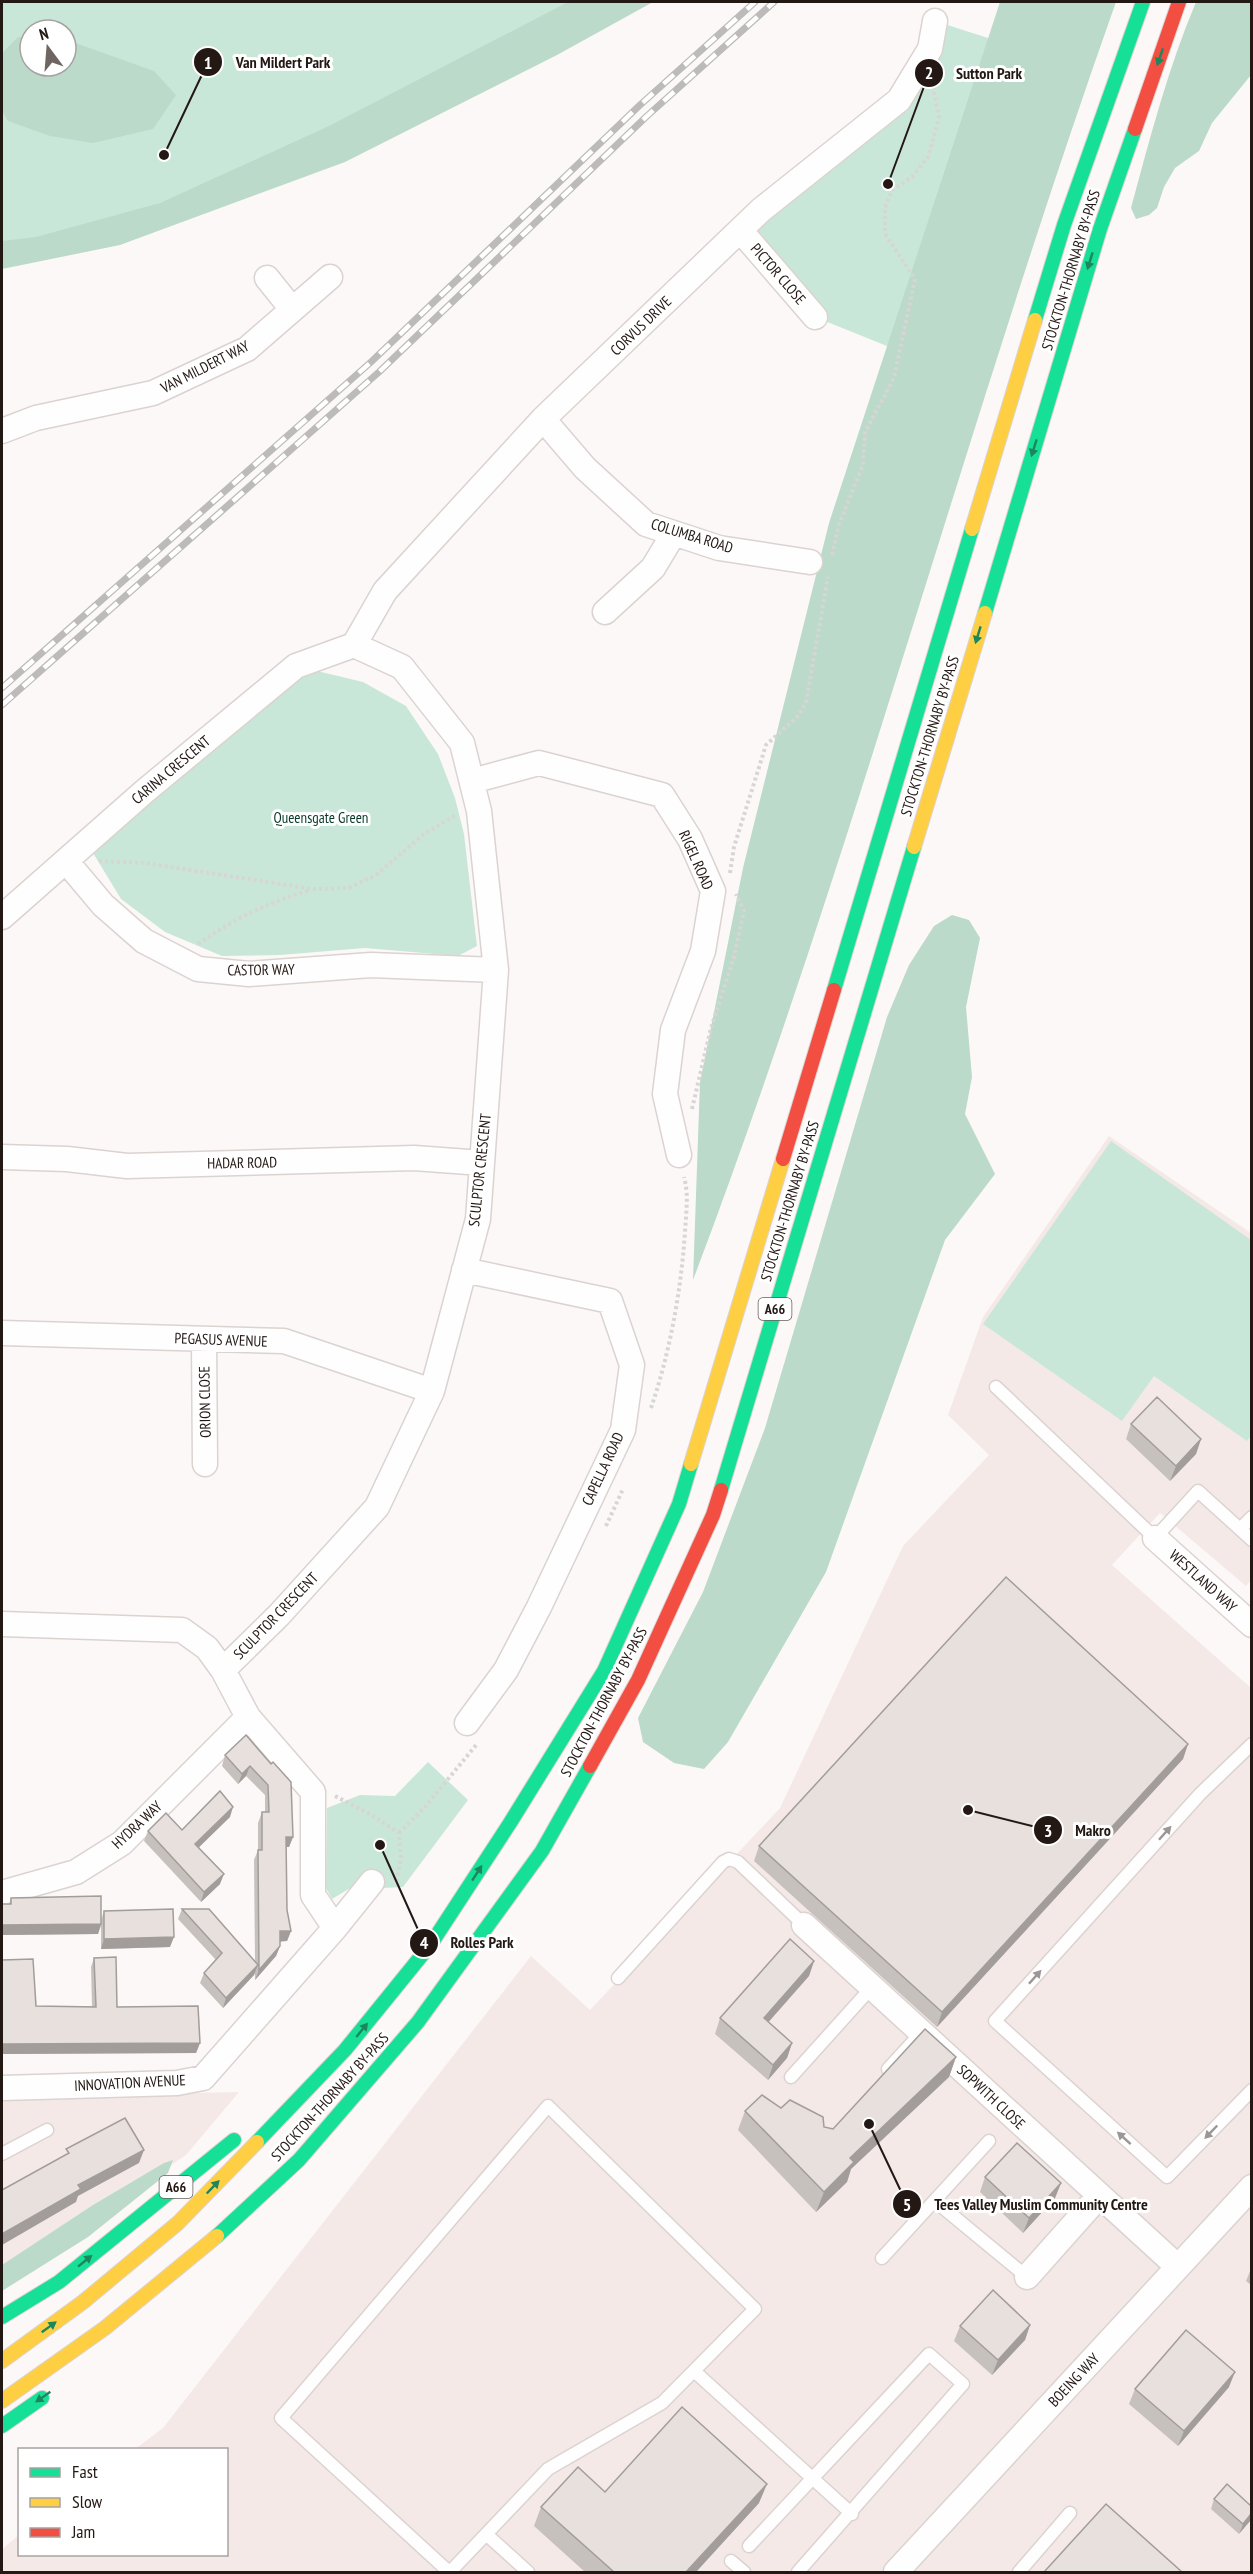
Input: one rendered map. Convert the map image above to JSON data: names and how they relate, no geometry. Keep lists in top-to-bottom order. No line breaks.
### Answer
{"streets":{"highway":["STOCKTON-THORNABY BY-PASS","A66"],"street":["PICTOR CLOSE","CORVUS DRIVE","VAN MILDERT WAY","COLUMBA ROAD","CARINA CRESCENT","RIGEL ROAD","CASTOR WAY","HADAR ROAD","SCULPTOR CRESCENT","PEGASUS AVENUE","ORION CLOSE","CAPELLA ROAD","WESTLAND WAY","HYDRA WAY","INNOVATION AVENUE","SOPWITH CLOSE","BOEING WAY"]},"crossings":[["STOCKTON-THORNABY BY-PASS","A66"],["PICTOR CLOSE","CORVUS DRIVE"],["CORVUS DRIVE","COLUMBA ROAD"],["CORVUS DRIVE","CARINA CRESCENT"],["CORVUS DRIVE","SCULPTOR CRESCENT"],["CARINA CRESCENT","CASTOR WAY"],["CARINA CRESCENT","SCULPTOR CRESCENT"],["RIGEL ROAD","SCULPTOR CRESCENT"],["CASTOR WAY","SCULPTOR CRESCENT"],["HADAR ROAD","SCULPTOR CRESCENT"],["SCULPTOR CRESCENT","PEGASUS AVENUE"],["SCULPTOR CRESCENT","CAPELLA ROAD"],["SCULPTOR CRESCENT","HYDRA WAY"],["PEGASUS AVENUE","ORION CLOSE"],["SOPWITH CLOSE","BOEING WAY"]],"parks":["Queensgate Green"],"places":["Van Mildert Park","Sutton Park","Makro","Rolles Park","Tees Valley Muslim Community Centre"],"legend":["Fast","Slow","Jam"],"north":"top"}
